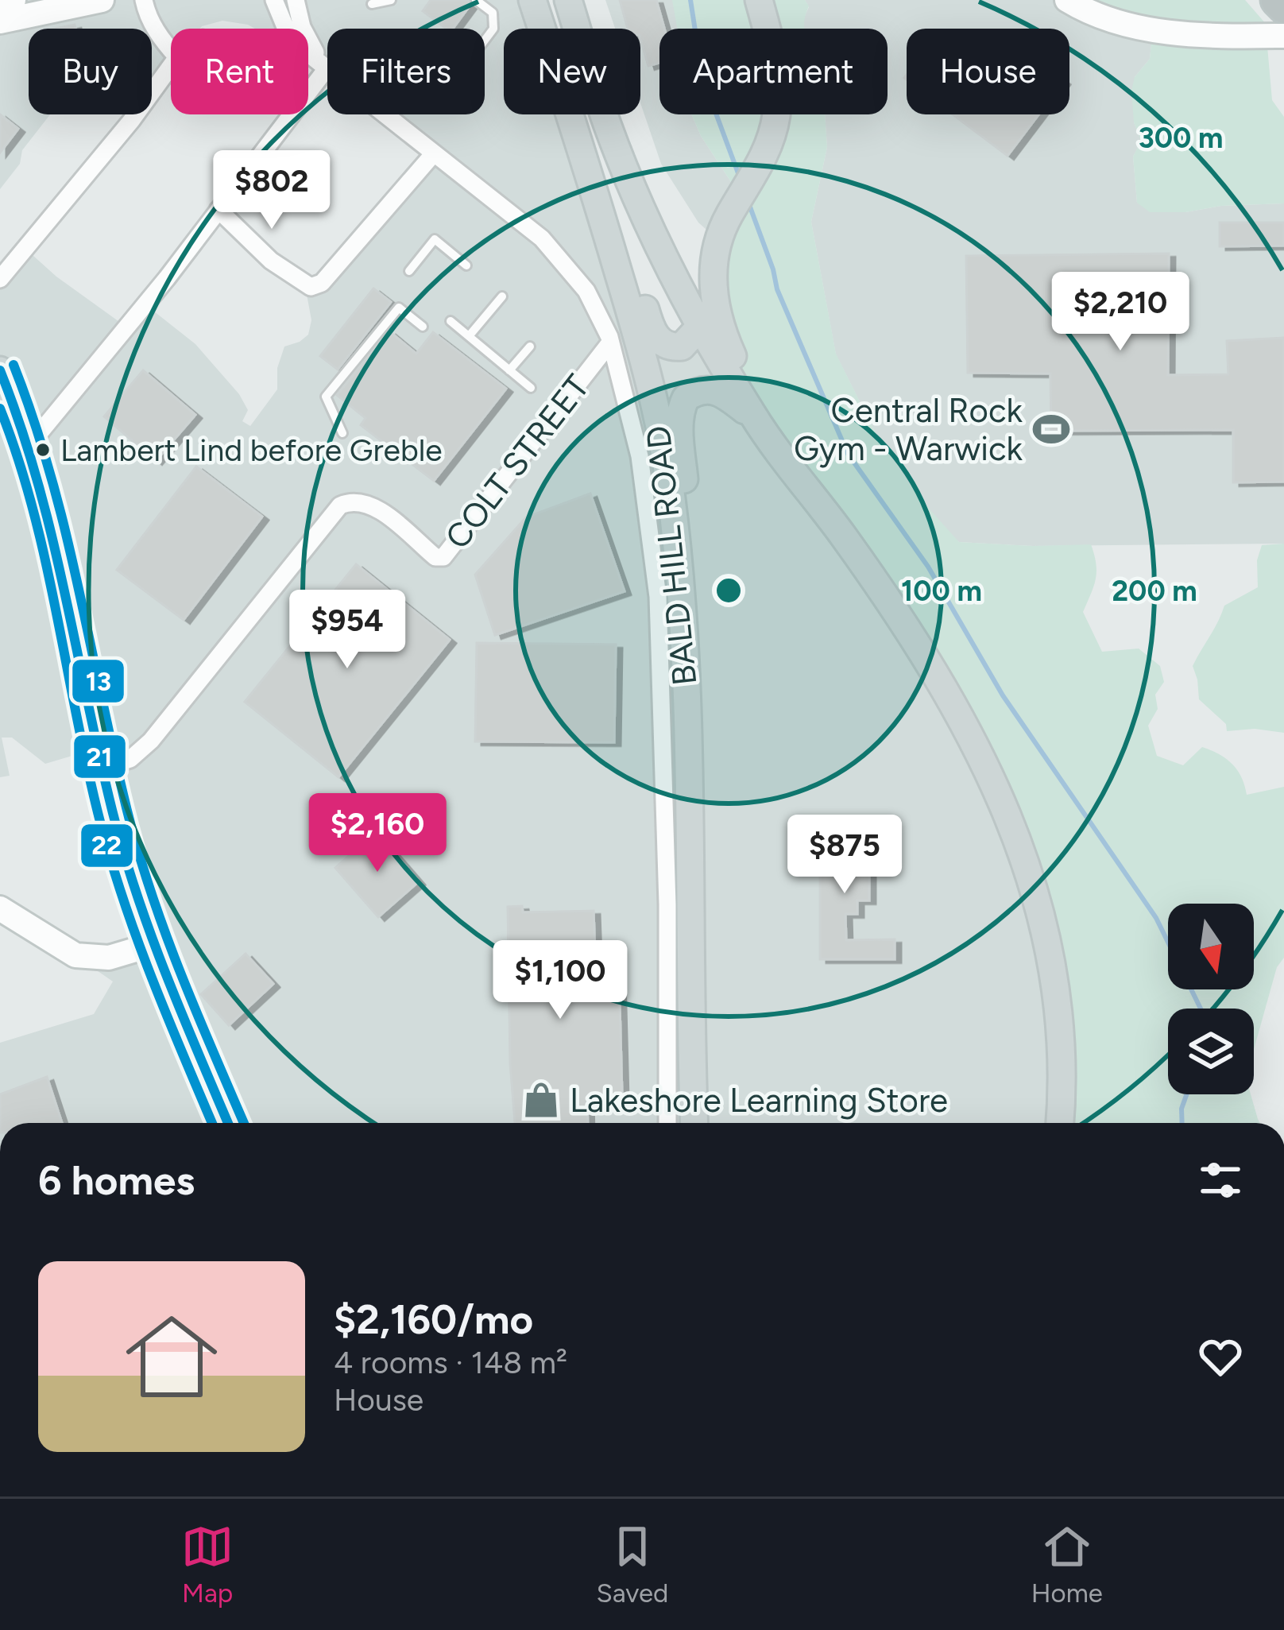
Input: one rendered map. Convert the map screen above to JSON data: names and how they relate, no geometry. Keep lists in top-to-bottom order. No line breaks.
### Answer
{"streets":{"main road":["BALD HILL ROAD"],"street":["COLT STREET"]},"places":{"sports":["Central Rock Gym - Warwick"],"other":["Lambert Lind before Greble"],"shop":["Lakeshore Learning Store"]},"lines":["transit line 13","transit line 21","transit line 22"],"north":"bottom","page":{"chip":["Buy","Rent","Filters","New","Apartment","House"],"price":["$802","$2,210","$954","$2,160","$875","$1,100"],"heading":"6 homes","list":[{"name":"$2,160/mo","note":"4 rooms · 148 m² · House"}],"tabs":["Map","Saved","Home"]},"rings":["300 m","100 m","200 m"]}
